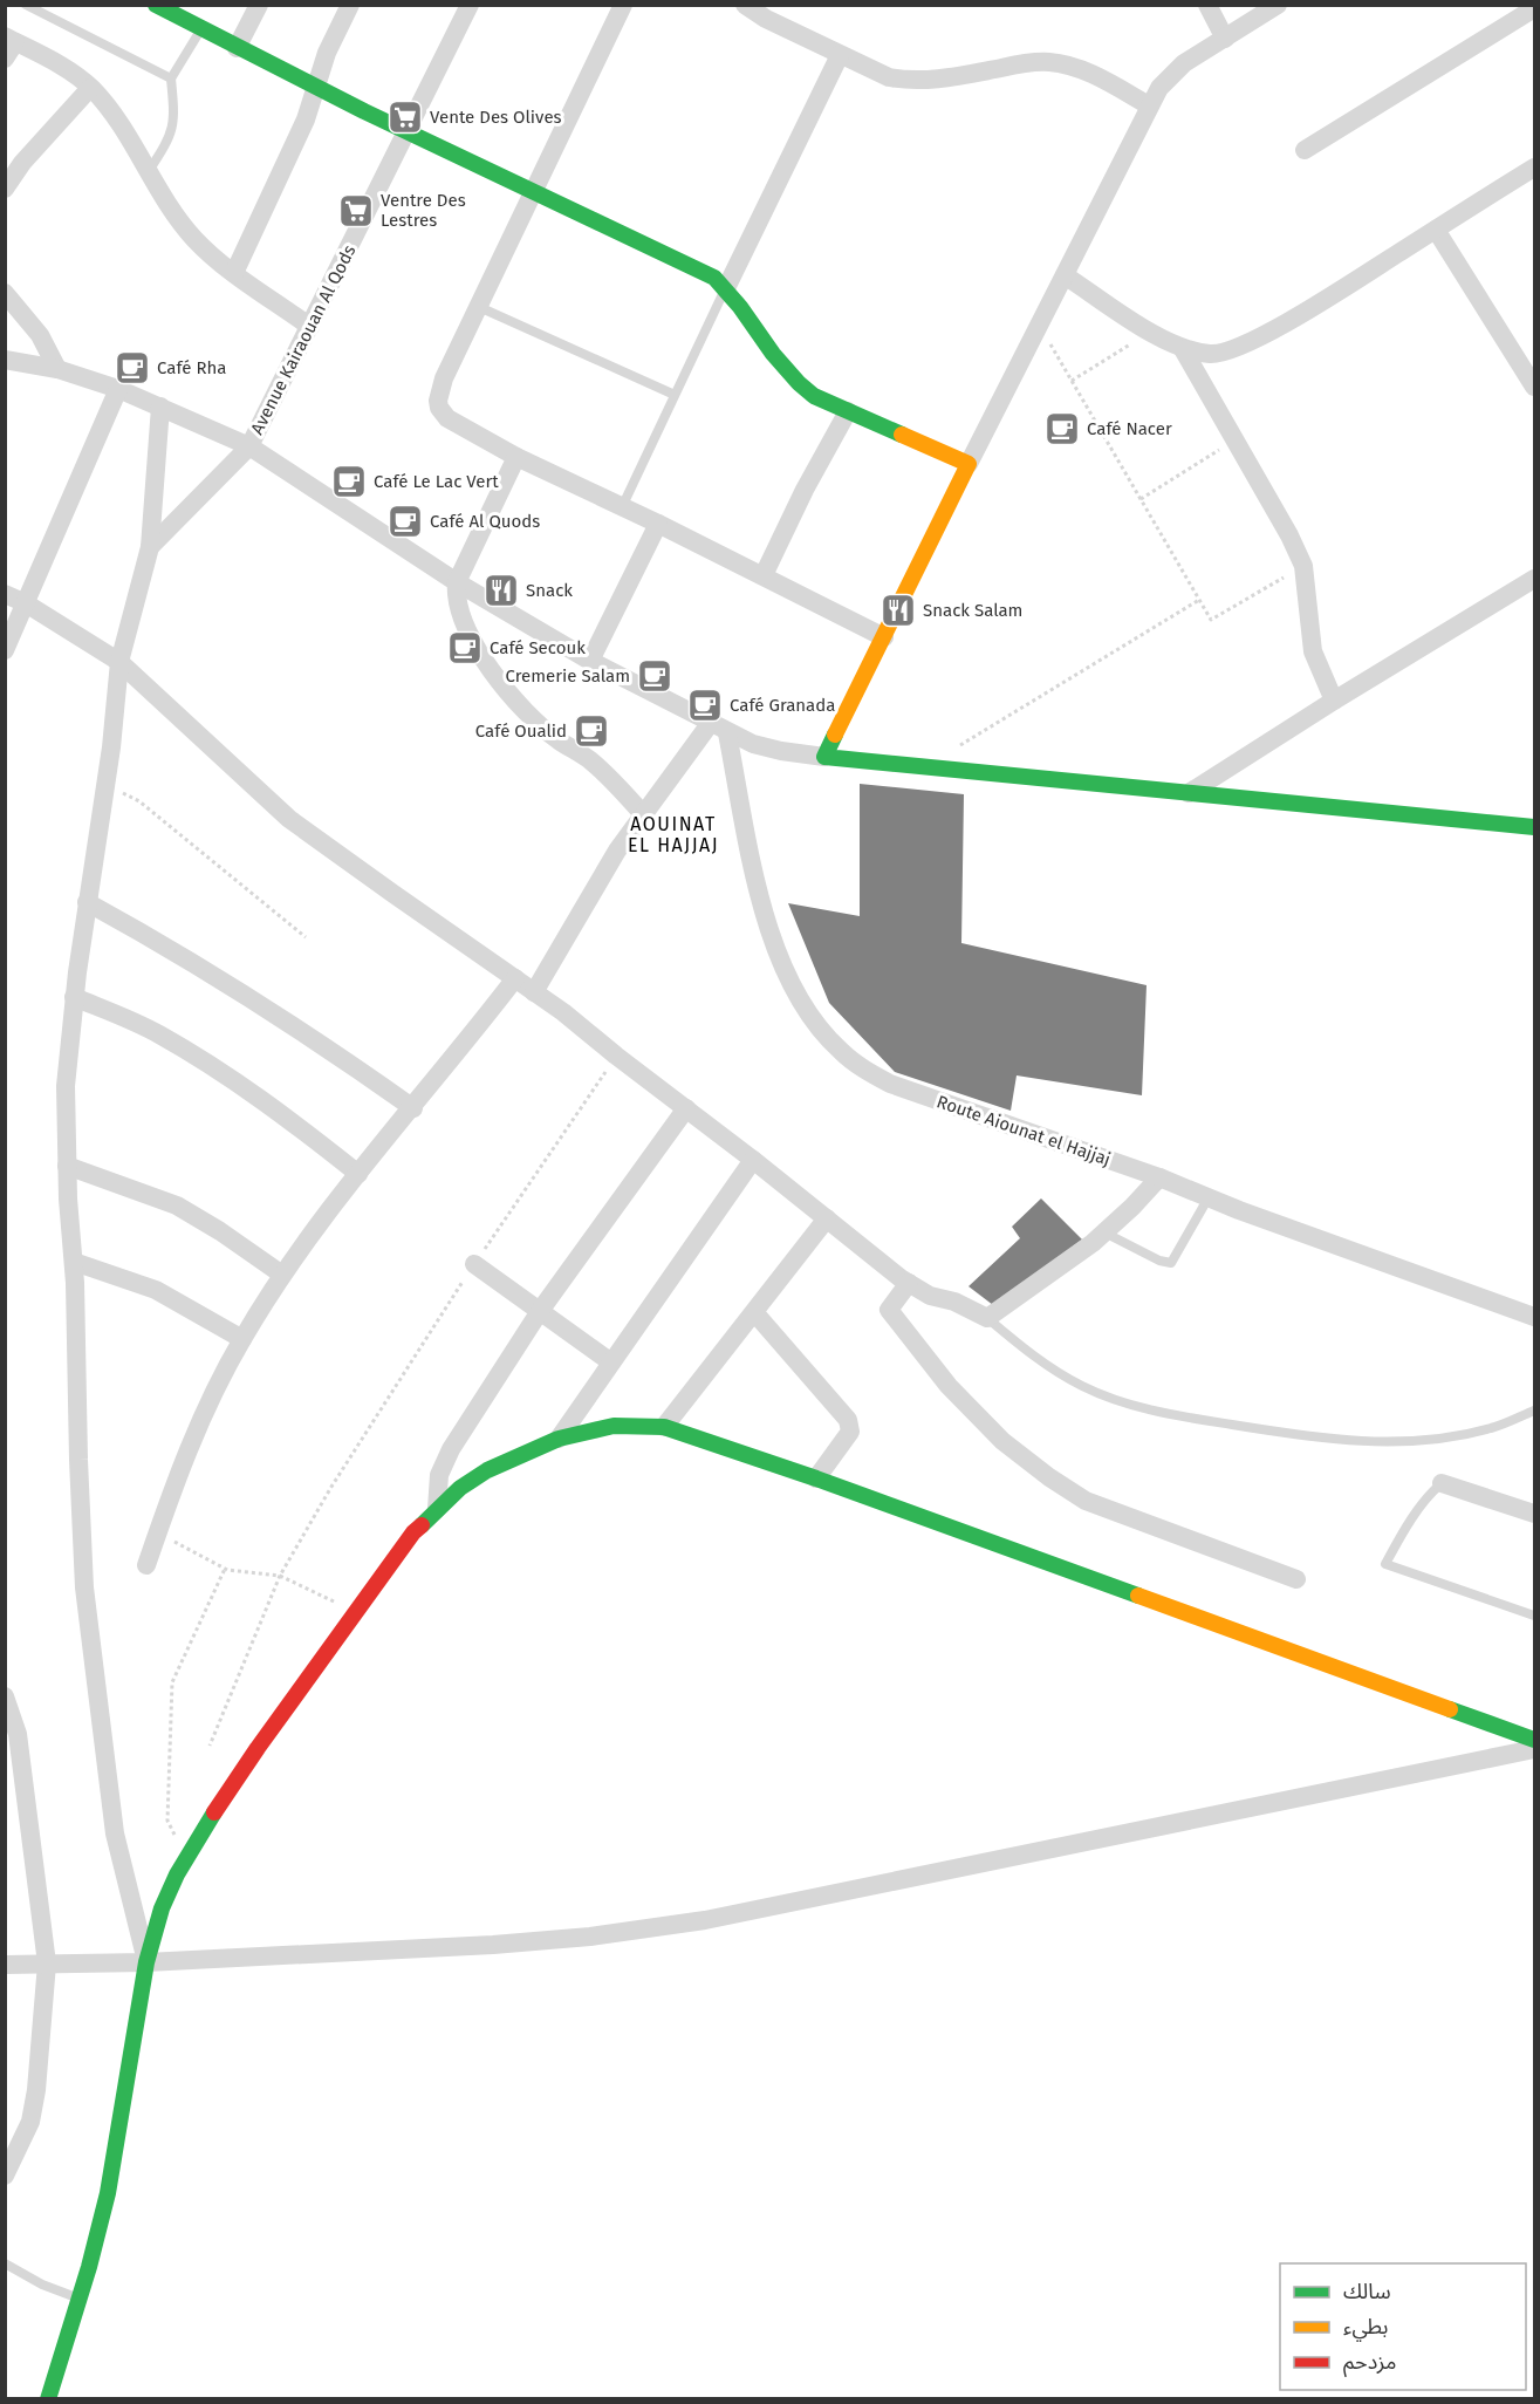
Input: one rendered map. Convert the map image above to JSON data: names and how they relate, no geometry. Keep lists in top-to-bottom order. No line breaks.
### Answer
{"streets":{"street":["Avenue Kairaouan Al Qods","Route Aiounat el Hajjaj"]},"districts":["AOUINAT EL HAJJAJ"],"places":{"supermarket":["Vente Des Olives","Ventre Des Lestres"],"cafe":["Café Rha","Café Nacer","Café Le Lac Vert","Café Al Quods","Café Secouk","Cremerie Salam","Café Granada","Café Oualid"],"restaurant":["Snack","Snack Salam"]},"legend":["سالك","بطيء","مزدحم"]}
